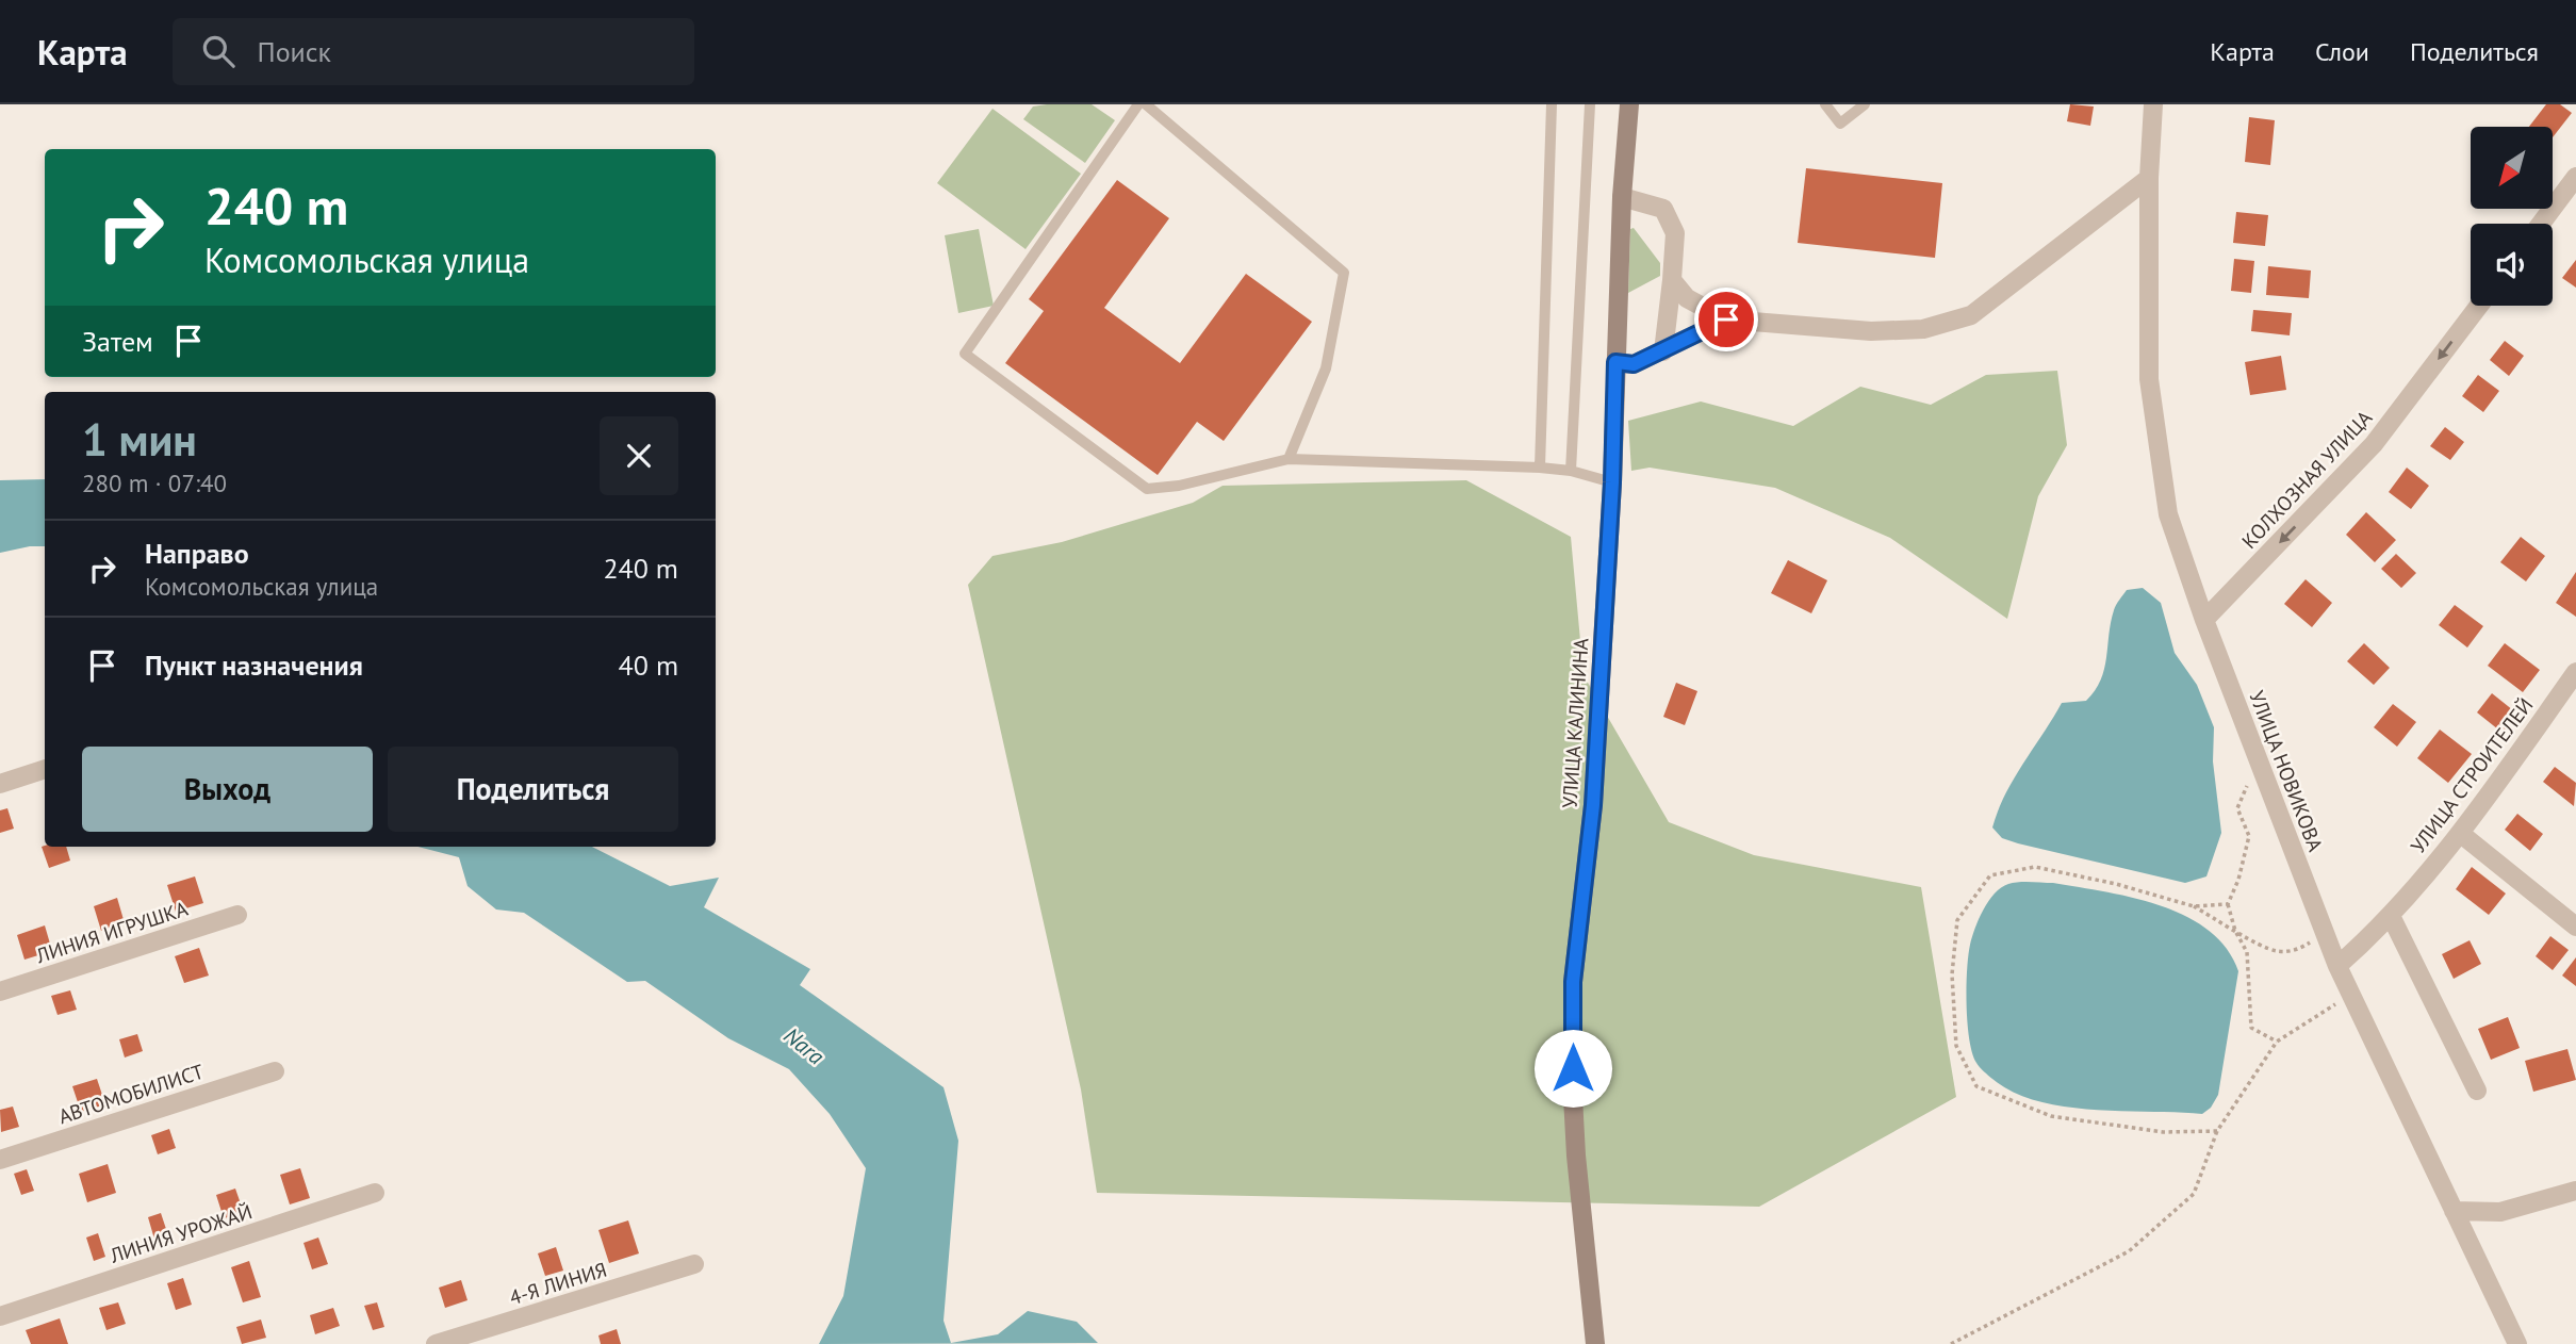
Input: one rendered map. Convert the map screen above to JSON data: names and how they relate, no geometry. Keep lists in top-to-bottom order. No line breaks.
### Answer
{"streets":{"street":["КОЛХОЗНАЯ УЛИЦА","УЛИЦА КАЛИНИНА","УЛИЦА НОВИКОВА","УЛИЦА СТРОИТЕЛЕЙ","ЛИНИЯ ИГРУШКА","АВТОМОБИЛИСТ","ЛИНИЯ УРОЖАЙ","4-Я ЛИНИЯ"]},"crossings":[["КОЛХОЗНАЯ УЛИЦА","УЛИЦА НОВИКОВА"],["УЛИЦА НОВИКОВА","УЛИЦА СТРОИТЕЛЕЙ"]],"one_way":["КОЛХОЗНАЯ УЛИЦА"],"water":["Nara"],"north":"bottom left","page":{"header":"Карта","search":"Поиск","nav":["Карта","Слои","Поделиться"],"turn":["240 m","Комсомольская улица"],"then":"Затем","heading":["1 мин","280 m · 07:40"],"list":[{"name":"Направо","note":"Комсомольская улица","value":"240 m"},{"name":"Пункт назначения","value":"40 m"}],"buttons":["Выход","Поделиться"]}}
